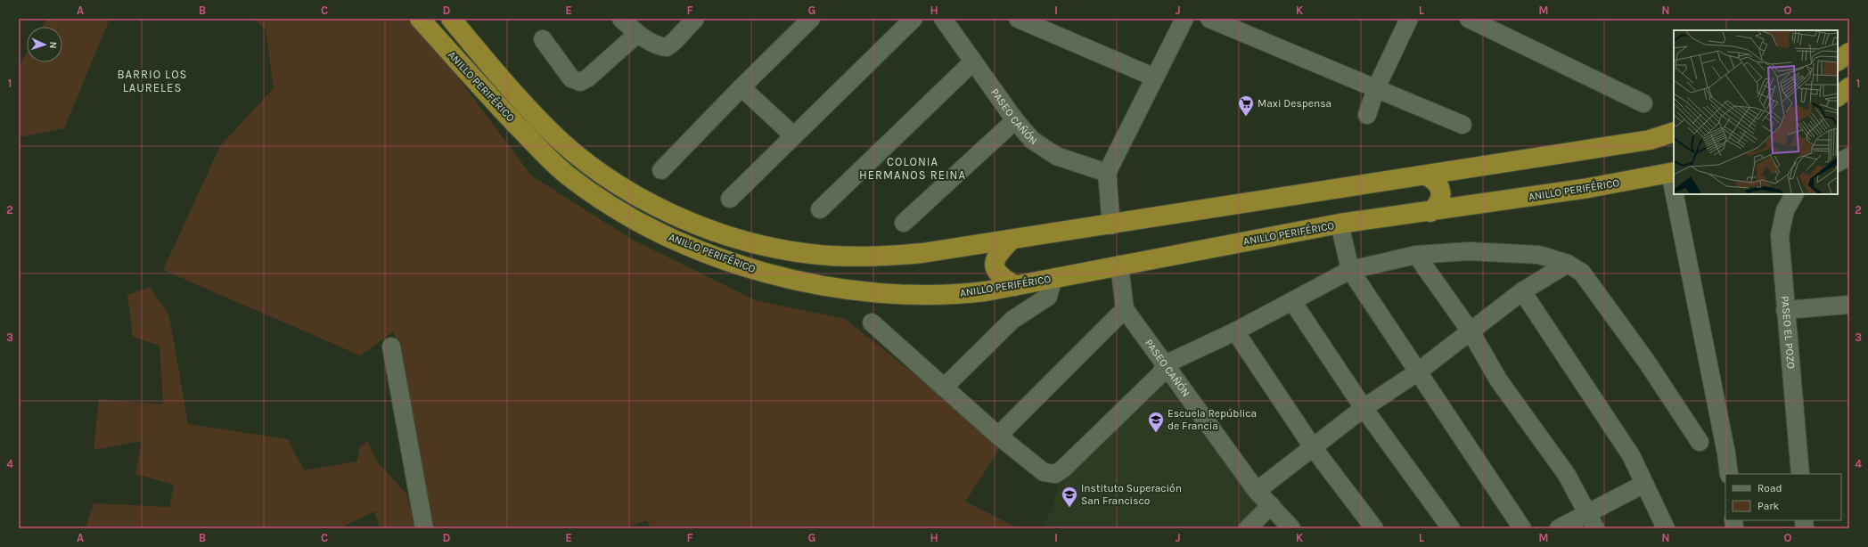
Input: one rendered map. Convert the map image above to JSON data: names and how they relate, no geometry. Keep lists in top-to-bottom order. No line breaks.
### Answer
{"streets":{"highway":["ANILLO PERIFÉRICO"],"street":["PASEO CAÑÓN","PASEO EL POZO"]},"crossings":[["ANILLO PERIFÉRICO","PASEO CAÑÓN"]],"districts":["BARRIO LOS LAURELES","COLONIA HERMANOS REINA"],"places":{"supermarket":["Maxi Despensa"],"school or university":["Escuela República de Francia","Instituto Superación San Francisco"]},"legend":["Road","Park"],"north":"right","grid":{"columns":["A","B","C","D","E","F","G","H","I","J","K","L","M","N","O"],"rows":["1","2","3","4"]}}
